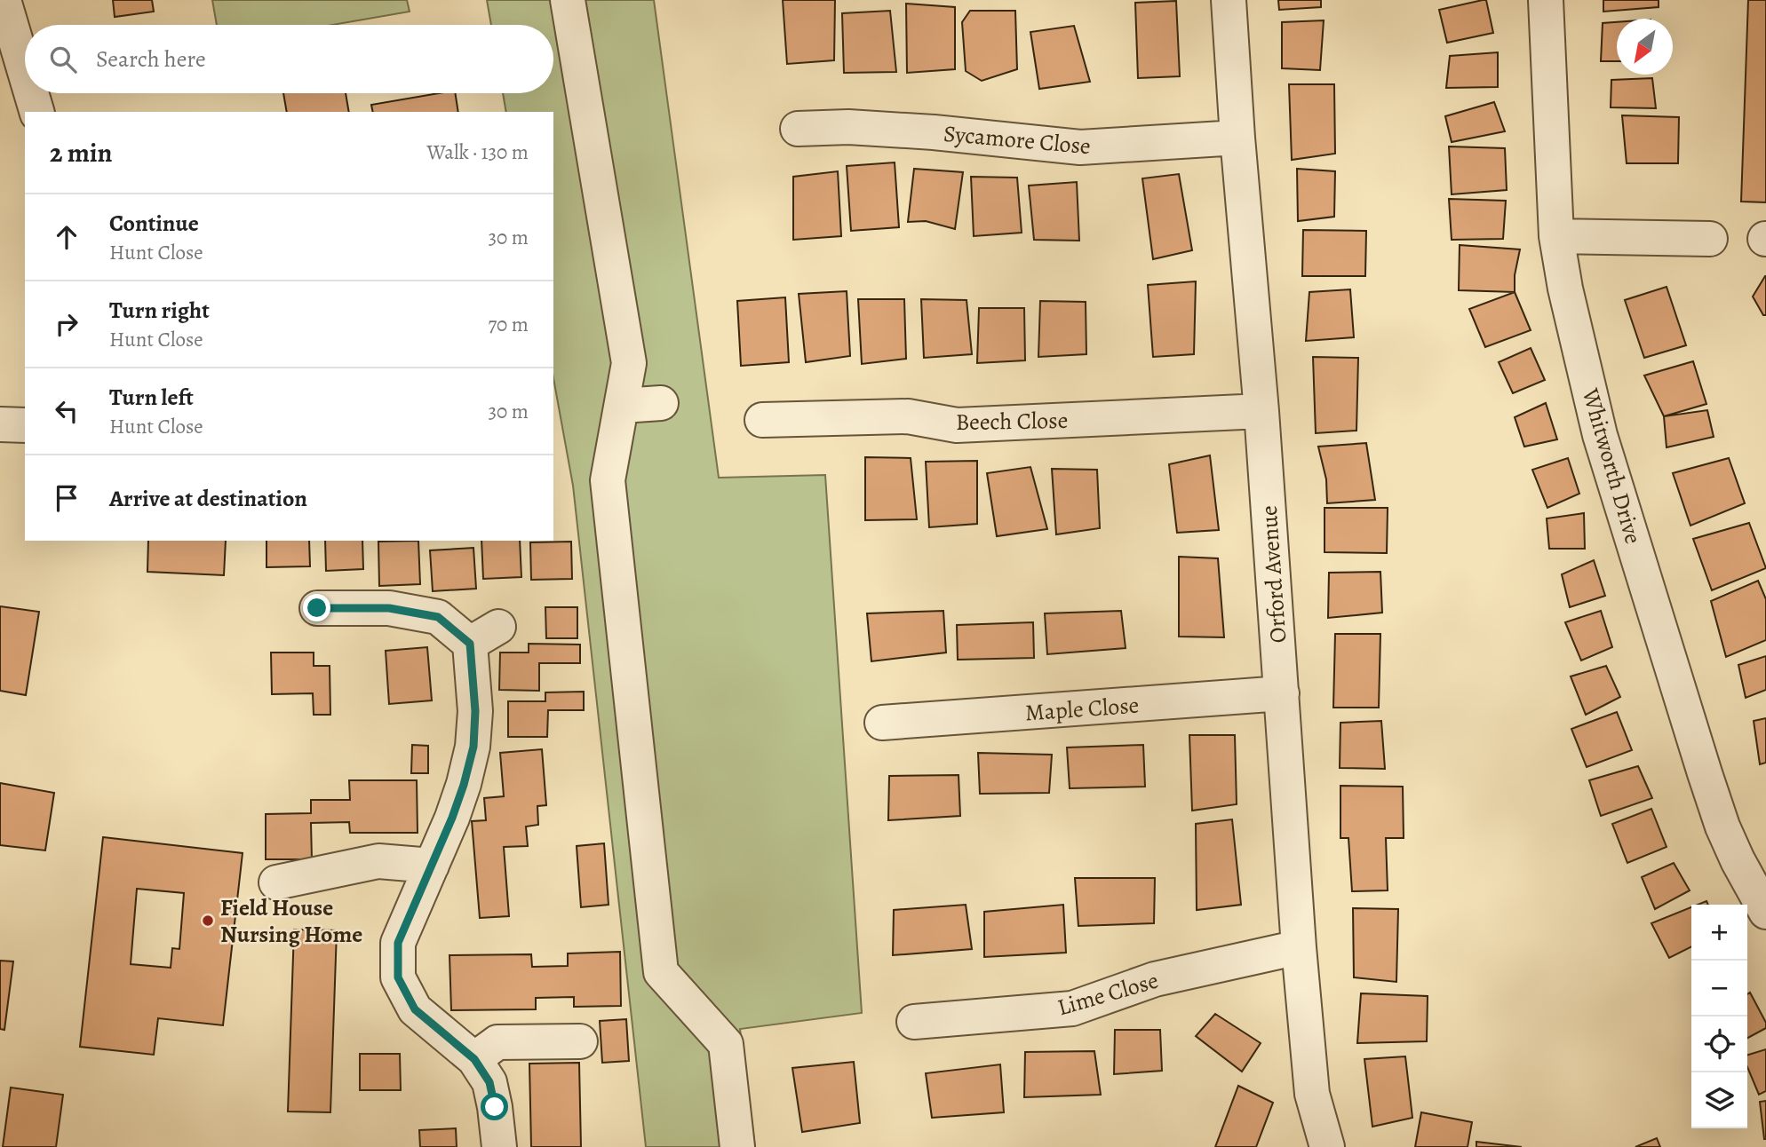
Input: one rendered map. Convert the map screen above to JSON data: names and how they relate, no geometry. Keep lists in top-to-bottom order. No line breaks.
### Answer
{"streets":{"street":["Sycamore Close","Beech Close","Whitworth Drive","Orford Avenue","Maple Close","Lime Close"]},"crossings":[["Sycamore Close","Orford Avenue"],["Beech Close","Orford Avenue"],["Orford Avenue","Maple Close"],["Orford Avenue","Lime Close"]],"places":["Field House Nursing Home"],"north":"bottom left","page":{"search":"Search here","heading":["2 min","Walk · 130 m"],"list":[["Continue","Hunt Close","30 m"],["Turn right","Hunt Close","70 m"],["Turn left","Hunt Close","30 m"],"Arrive at destination"],"map_buttons":["+","−"]}}
